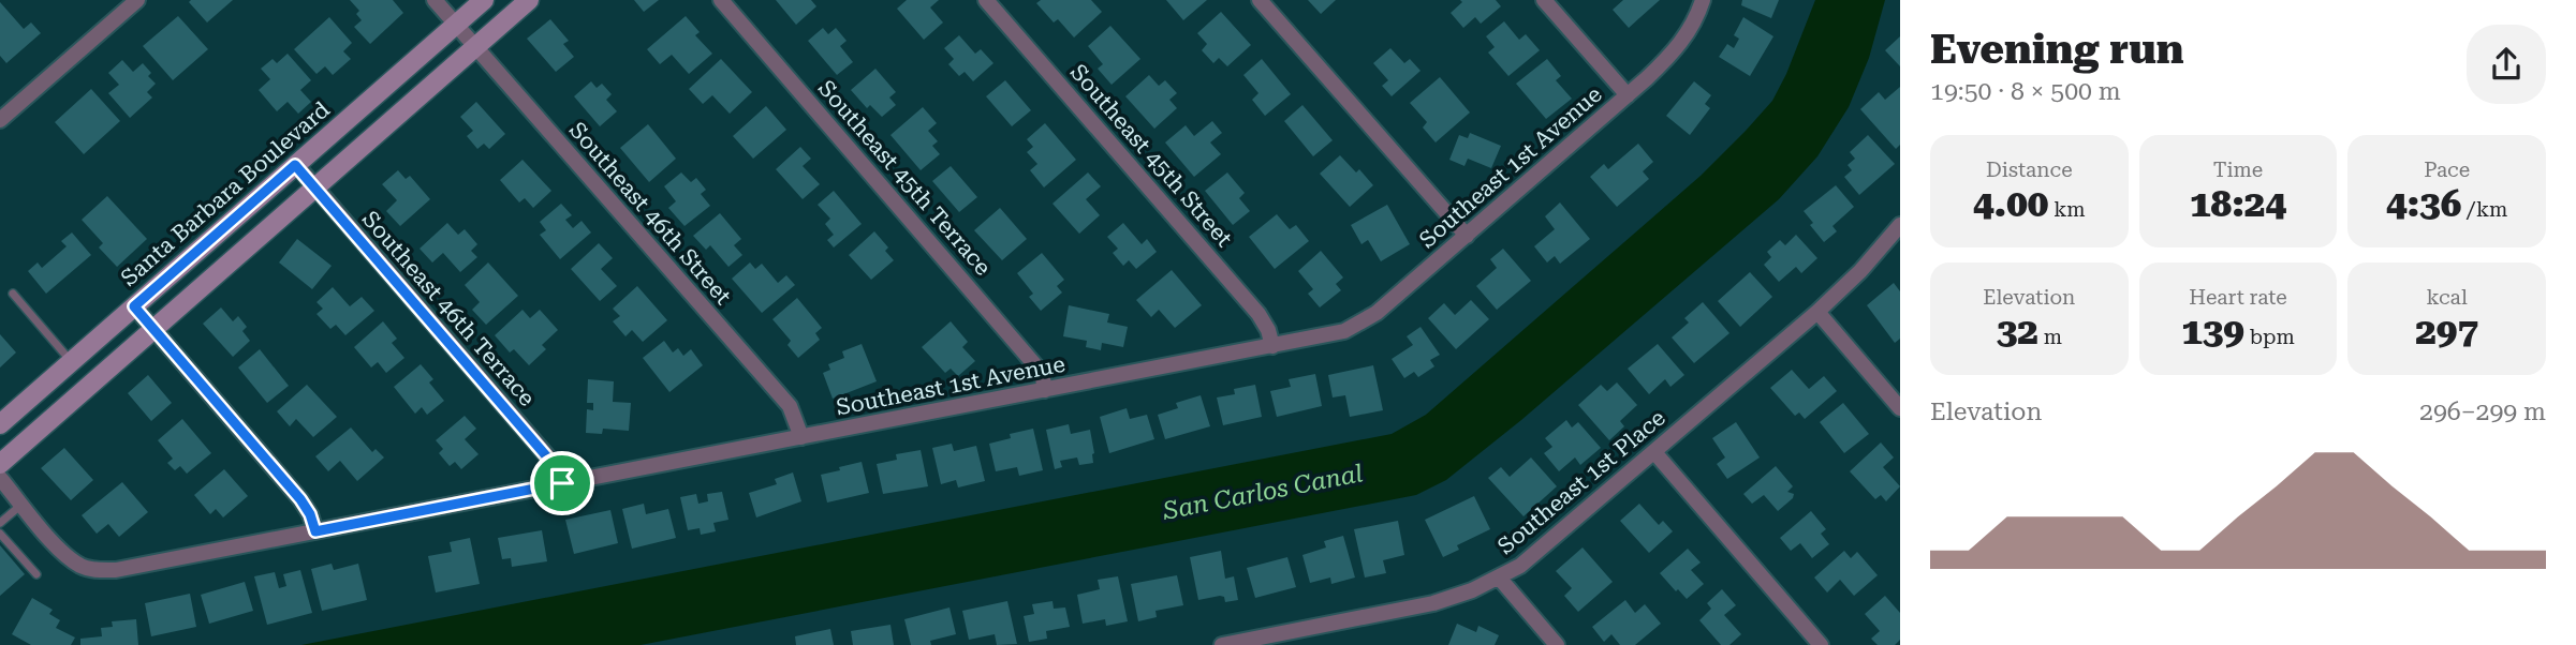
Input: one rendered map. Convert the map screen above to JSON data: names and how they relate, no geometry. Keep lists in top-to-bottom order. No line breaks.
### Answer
{"streets":{"main road":["Santa Barbara Boulevard"],"street":["Southeast 45th Street","Southeast 1st Avenue","Southeast 45th Terrace","Southeast 46th Street","Southeast 46th Terrace","Southeast 1st Place"]},"crossings":[["Southeast 45th Street","Southeast 1st Avenue"],["Southeast 1st Avenue","Southeast 45th Terrace"],["Southeast 1st Avenue","Southeast 46th Street"],["Southeast 1st Avenue","Southeast 46th Terrace"],["Santa Barbara Boulevard","Southeast 46th Street"],["Santa Barbara Boulevard","Southeast 46th Terrace"]],"water":["San Carlos Canal"],"page":{"heading":["Evening run","19:50 · 8 × 500 m"],"stats":[["Distance","4.00 km"],["Time","18:24"],["Pace","4:36 /km"],["Elevation","32 m"],["Heart rate","139 bpm"],["kcal","297"]],"chart":["Elevation","296–299 m"]}}
